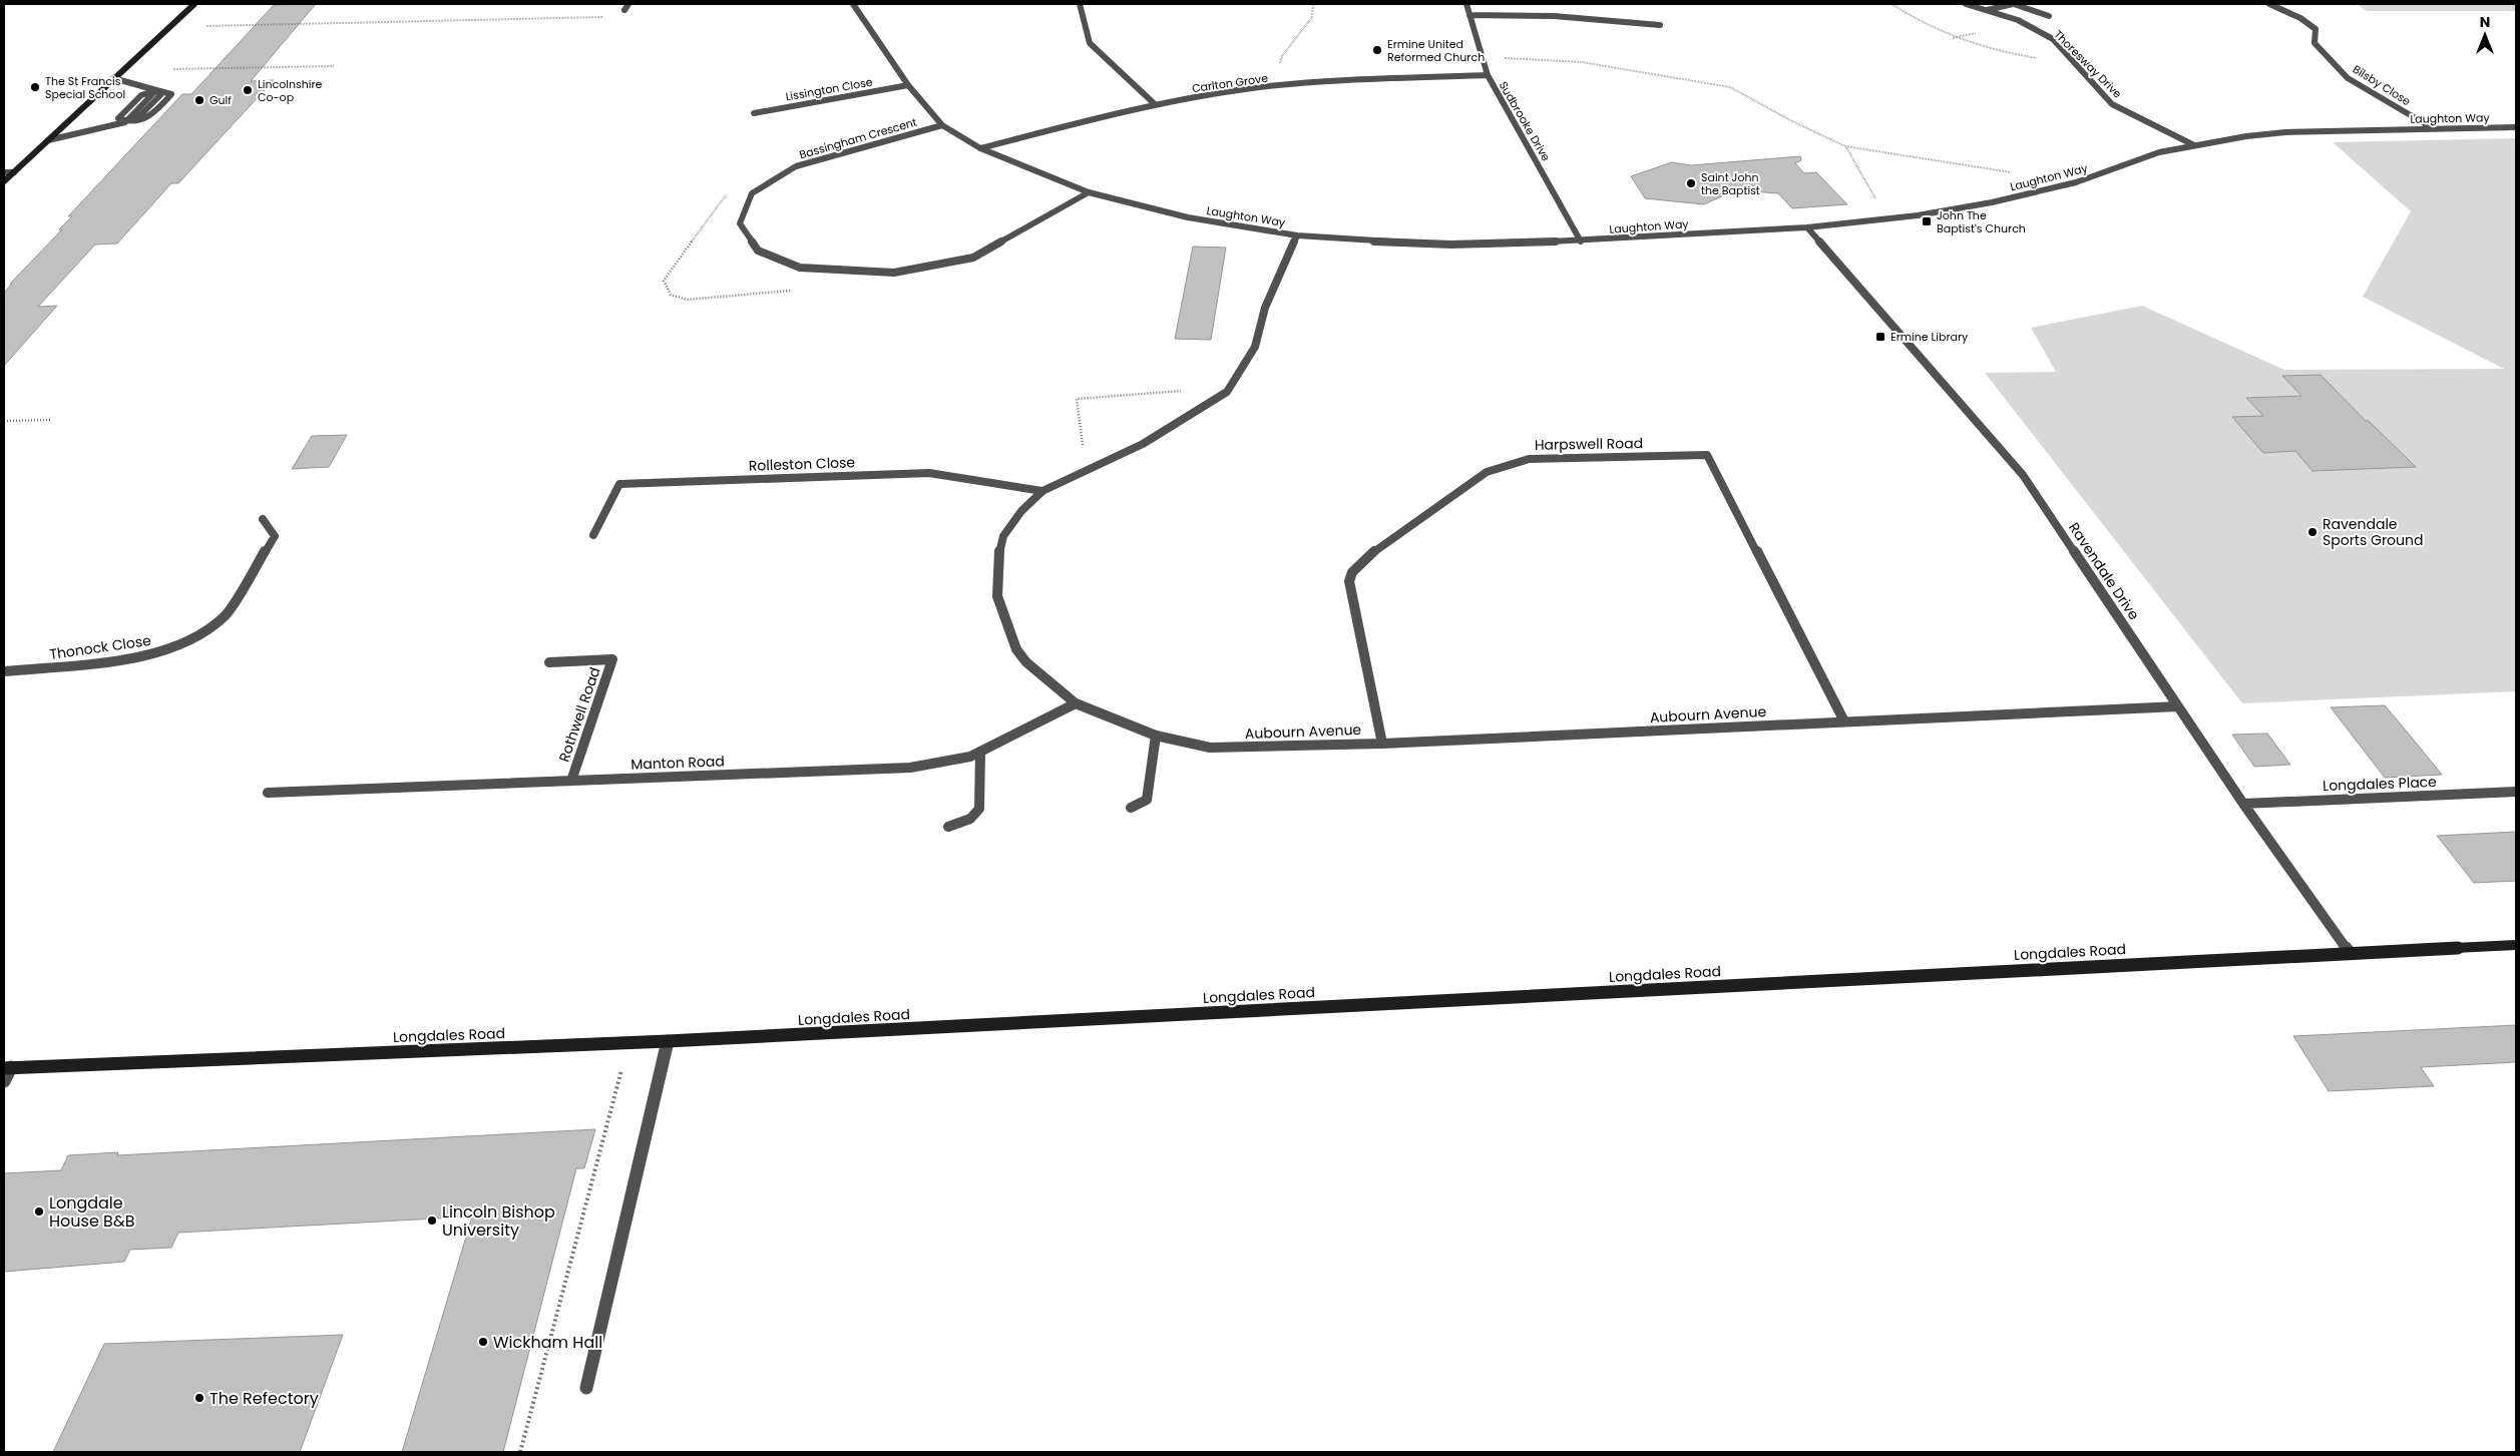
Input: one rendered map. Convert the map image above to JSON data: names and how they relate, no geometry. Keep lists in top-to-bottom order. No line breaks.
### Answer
{"streets":{"main road":["Longdales Road"],"street":["Thoresway Drive","Carlton Grove","Bilsby Close","Lissington Close","Laughton Way","Sudbrooke Drive","Bassingham Crescent","Harpswell Road","Rolleston Close","Ravendale Drive","Thonock Close","Rothwell Road","Aubourn Avenue","Manton Road","Longdales Place"]},"crossings":[["Thoresway Drive","Laughton Way"],["Carlton Grove","Laughton Way"],["Carlton Grove","Sudbrooke Drive"],["Bilsby Close","Laughton Way"],["Lissington Close","Laughton Way"],["Laughton Way","Sudbrooke Drive"],["Laughton Way","Bassingham Crescent"],["Laughton Way","Ravendale Drive"],["Laughton Way","Aubourn Avenue"],["Harpswell Road","Aubourn Avenue"],["Rolleston Close","Aubourn Avenue"],["Ravendale Drive","Aubourn Avenue"],["Ravendale Drive","Longdales Place"],["Ravendale Drive","Longdales Road"],["Rothwell Road","Manton Road"],["Aubourn Avenue","Manton Road"]],"places":{"other":["Ermine United Reformed Church","The St Francis Special School","Lincolnshire Co-op","Gulf","Saint John the Baptist","Ravendale Sports Ground","Longdale House B&B","Lincoln Bishop University","Wickham Hall","The Refectory"],"transit":["John The Baptist's Church","Ermine Library"]},"north":"top"}
